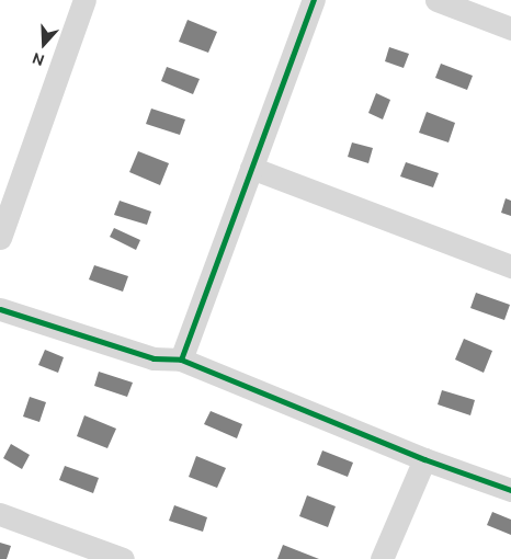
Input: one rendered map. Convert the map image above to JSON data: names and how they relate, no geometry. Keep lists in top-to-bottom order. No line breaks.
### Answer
{"north":"bottom"}
